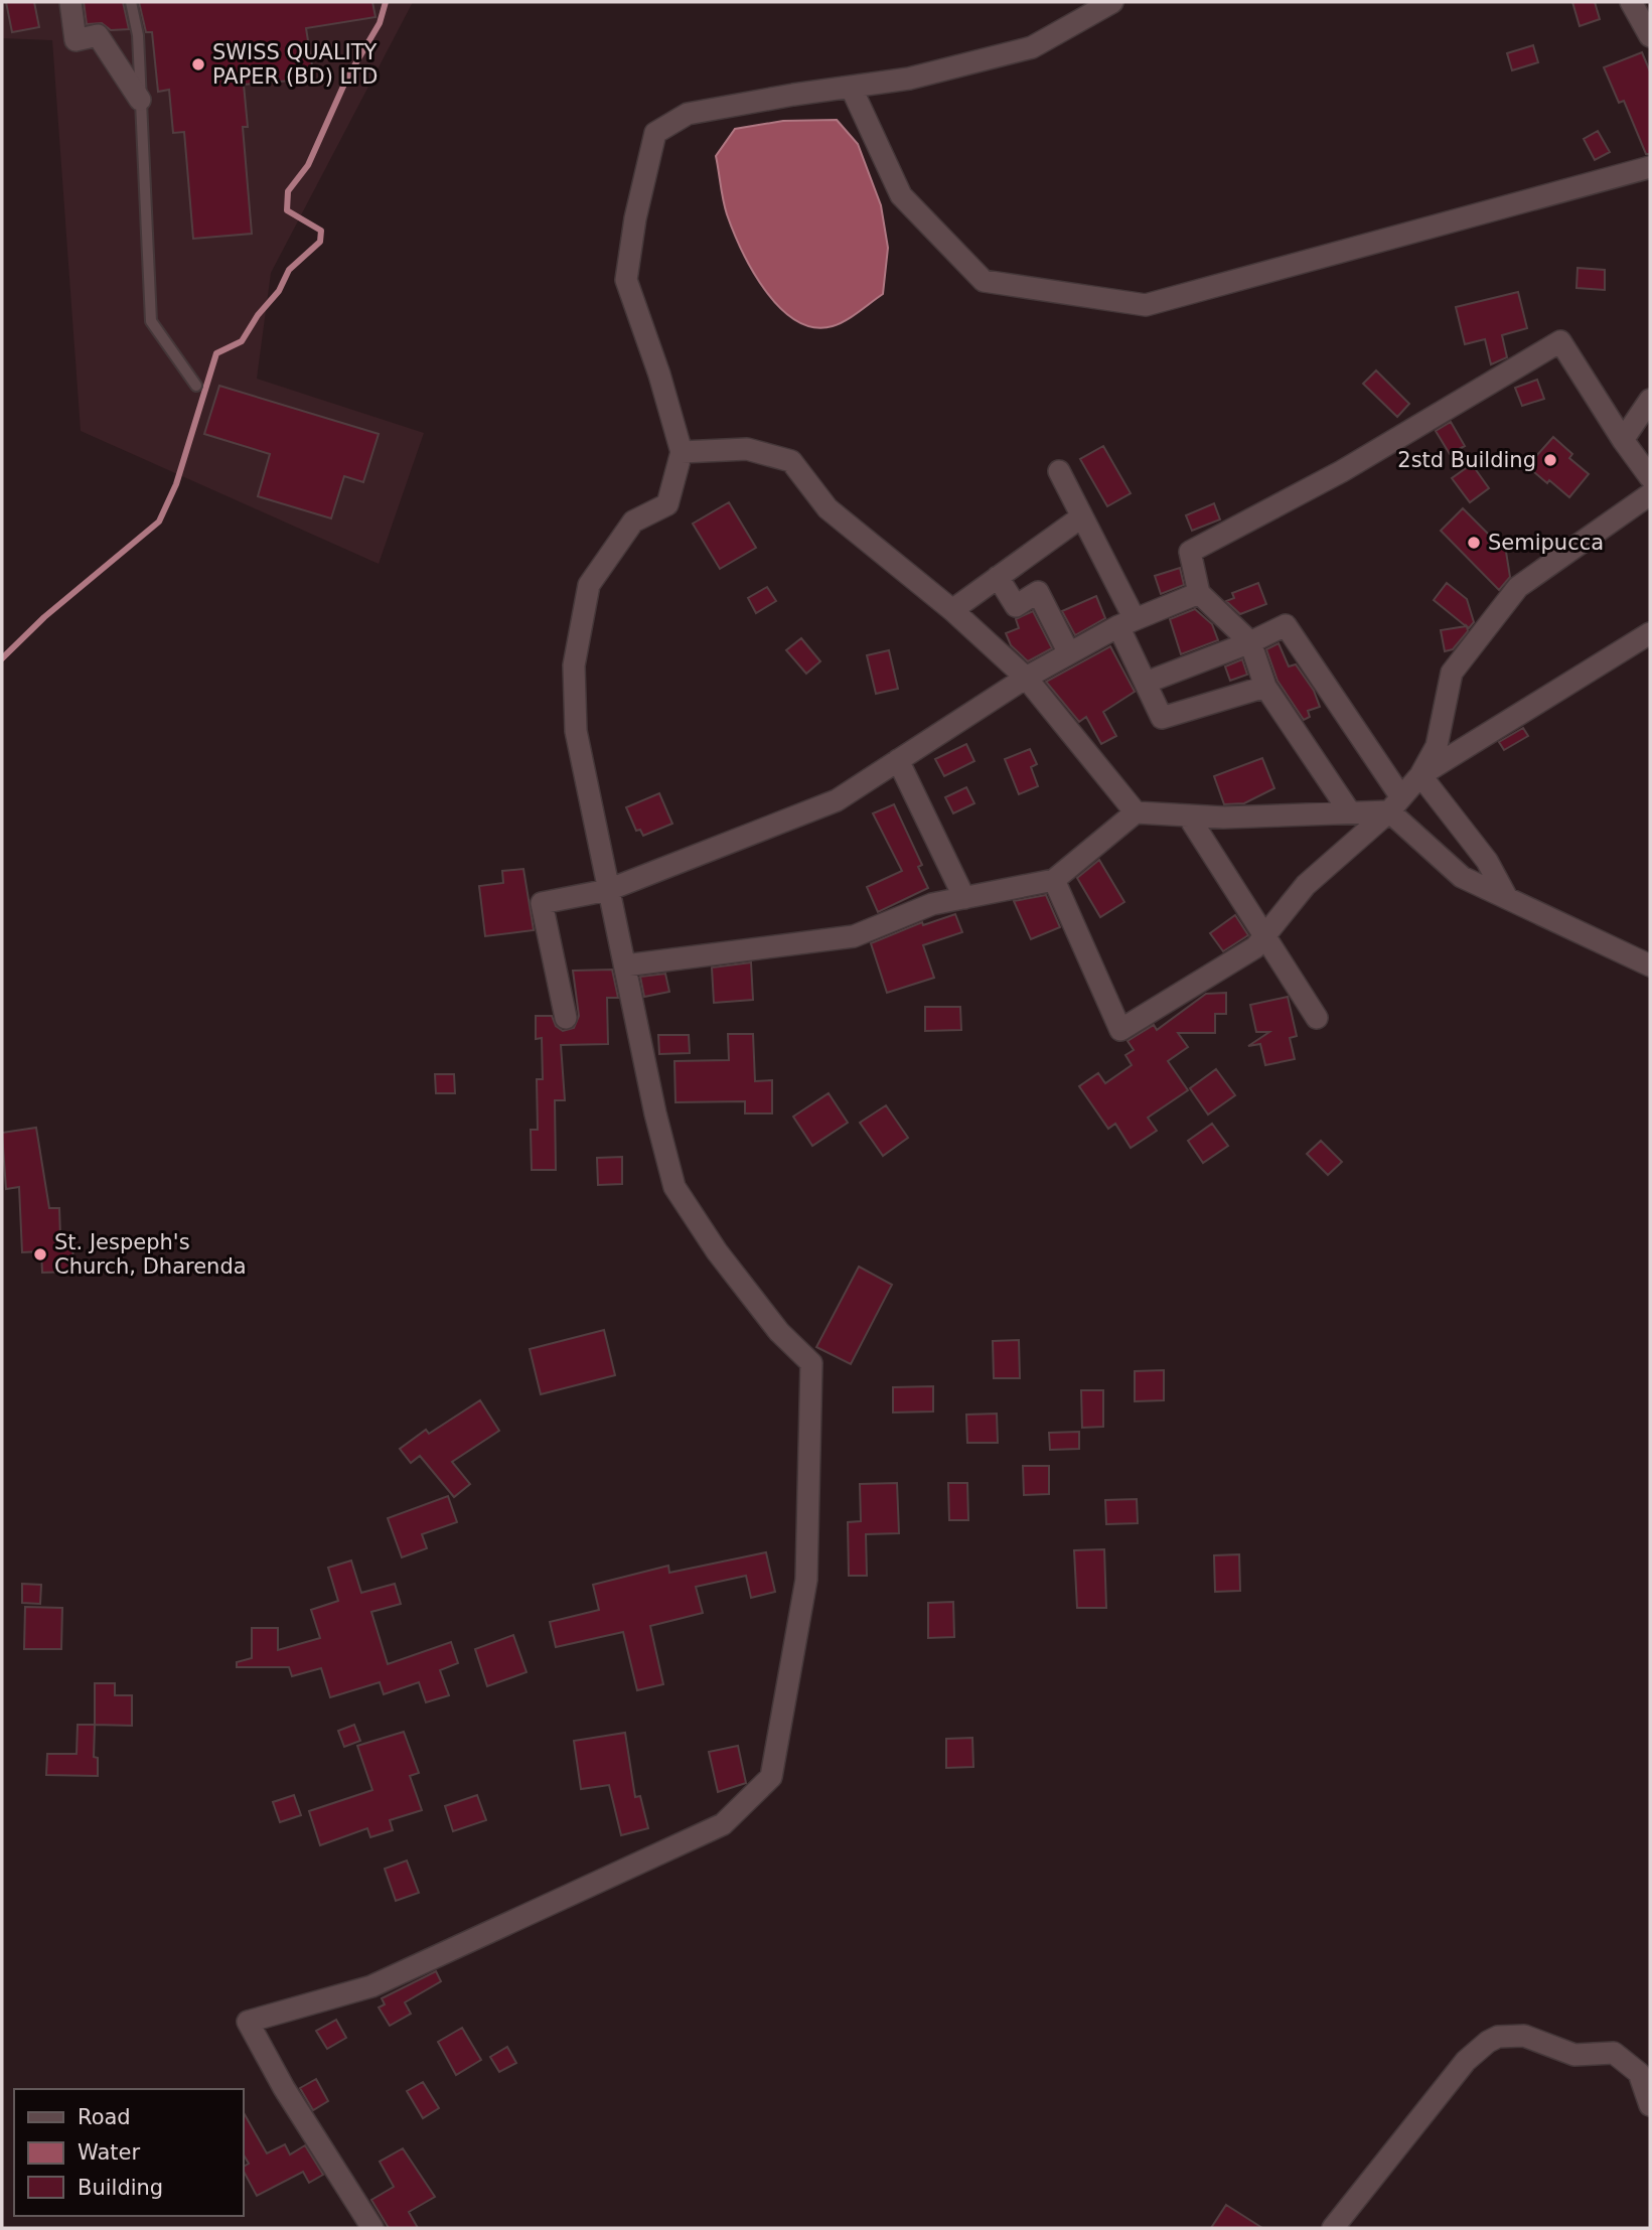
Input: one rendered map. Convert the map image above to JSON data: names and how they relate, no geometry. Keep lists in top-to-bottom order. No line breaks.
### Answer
{"places":["SWISS QUALITY PAPER (BD) LTD","2std Building","Semipucca","St. Jespeph's Church, Dharenda"],"legend":["Road","Water","Building"]}
